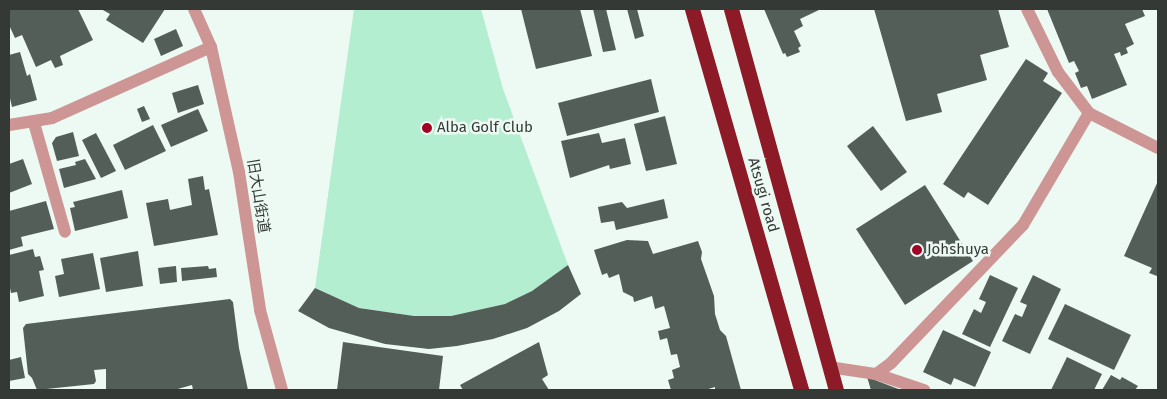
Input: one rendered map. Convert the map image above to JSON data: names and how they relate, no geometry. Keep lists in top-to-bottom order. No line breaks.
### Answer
{"streets":{"highway":["Atsugi road"],"street":["旧大山街道"]},"places":["Alba Golf Club","Johshuya"]}
